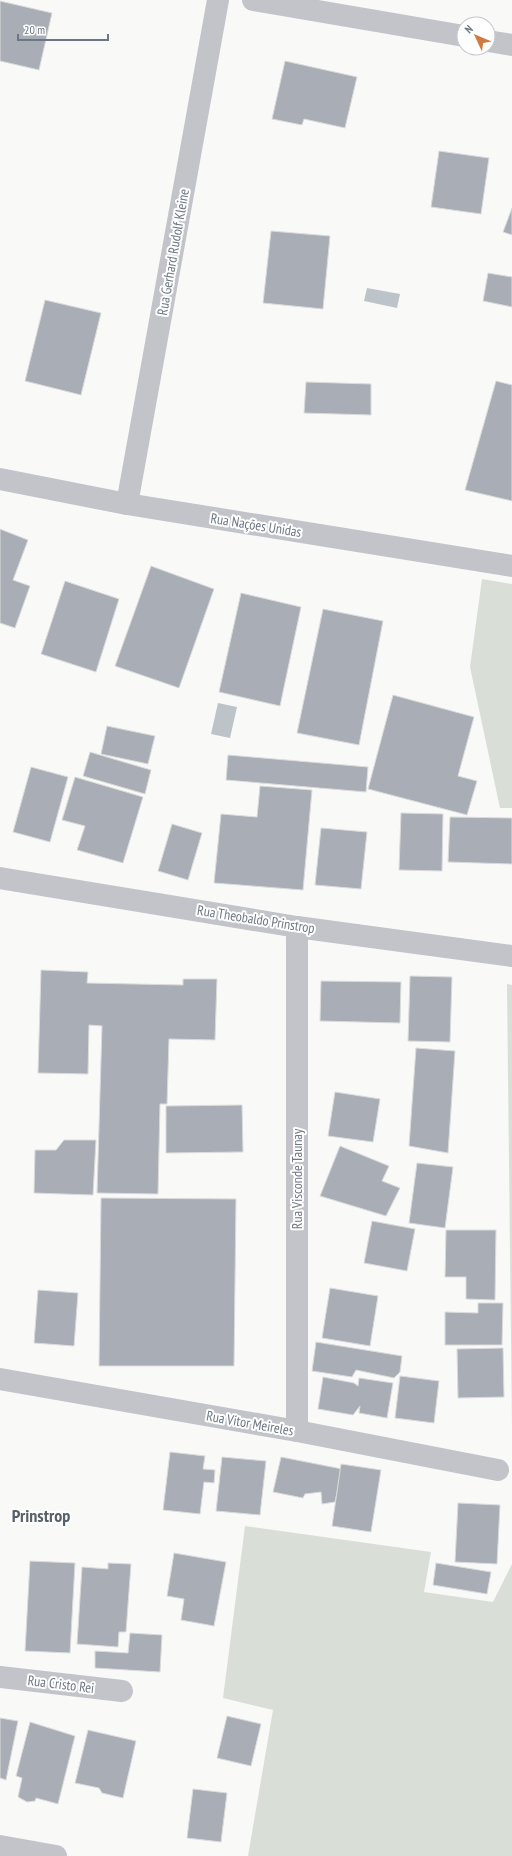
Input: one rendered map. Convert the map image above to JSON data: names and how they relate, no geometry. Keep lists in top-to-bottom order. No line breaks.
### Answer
{"streets":{"street":["Rua Gerhard Rudolf Kleine","Rua Nações Unidas","Rua Theobaldo Prinstrop","Rua Visconde Taunay","Rua Vitor Meireles","Rua Cristo Rei"]},"crossings":[["Rua Gerhard Rudolf Kleine","Rua Nações Unidas"],["Rua Theobaldo Prinstrop","Rua Visconde Taunay"],["Rua Visconde Taunay","Rua Vitor Meireles"]],"districts":["Prinstrop"],"scale_bar":"20 m","north":"top left"}
